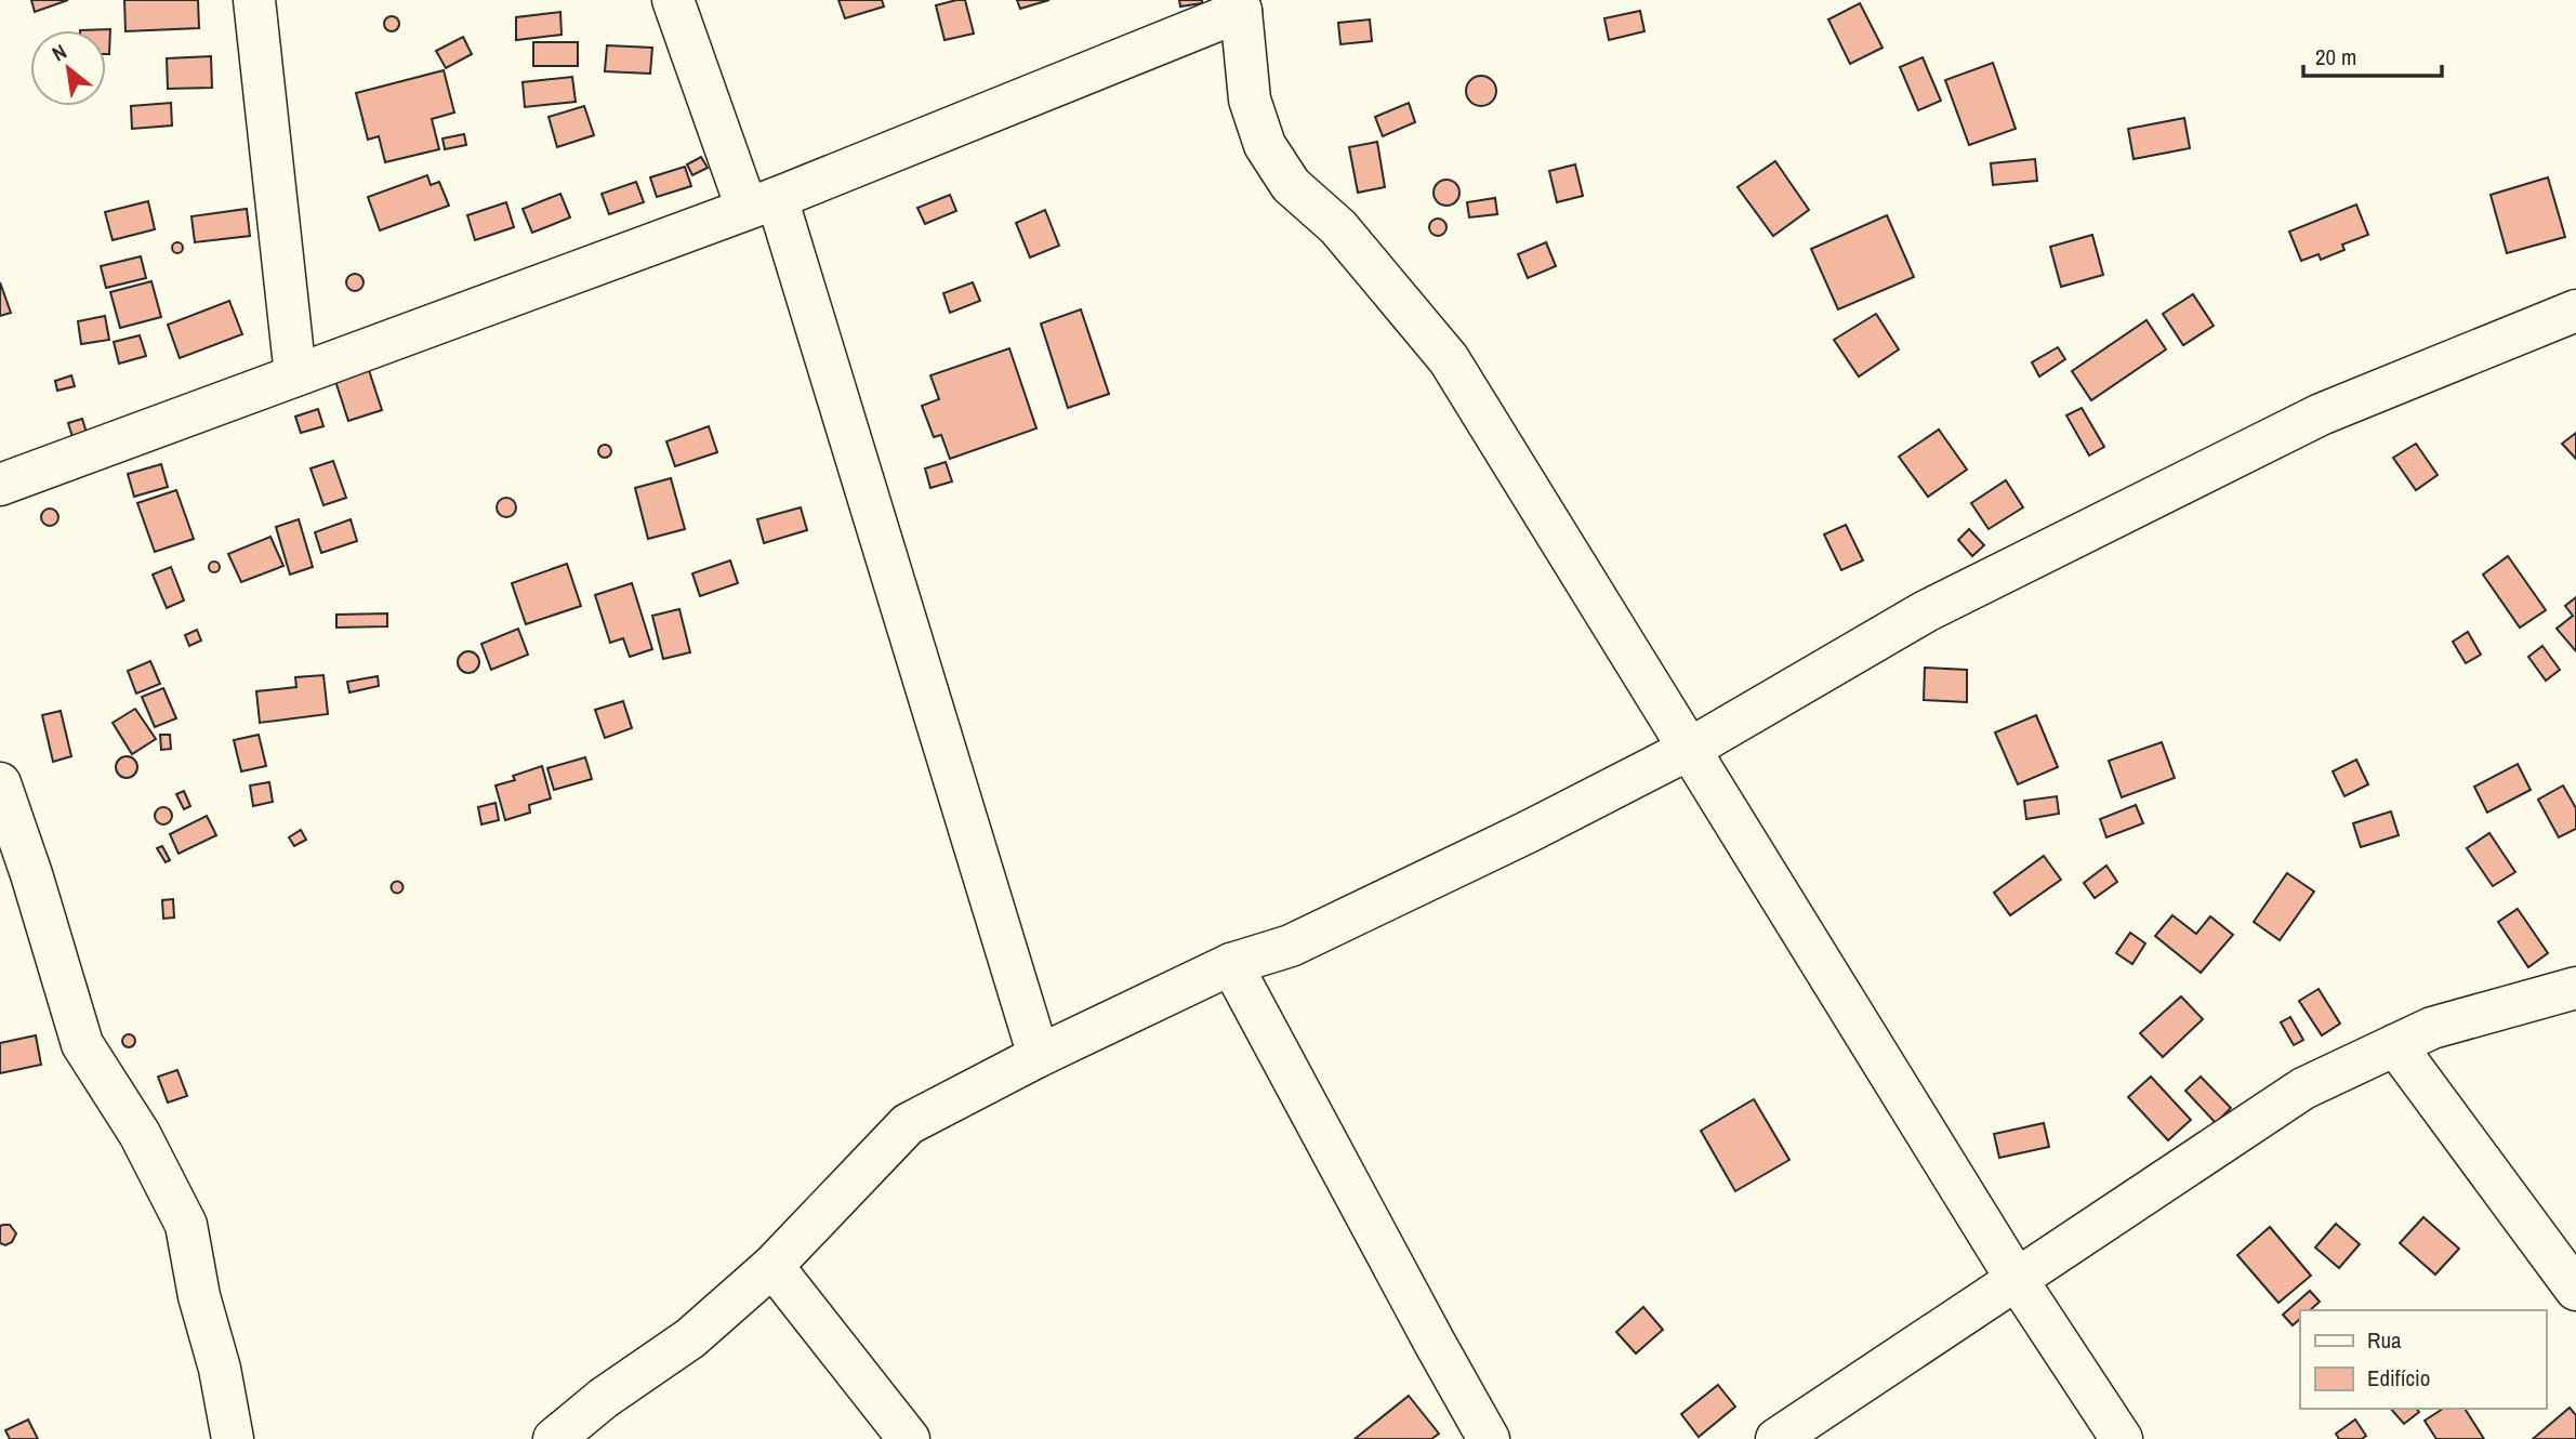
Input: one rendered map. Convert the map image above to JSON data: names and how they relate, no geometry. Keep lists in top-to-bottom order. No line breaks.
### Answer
{"legend":["Rua","Edifício"],"scale_bar":"20 m","north":"top left"}
